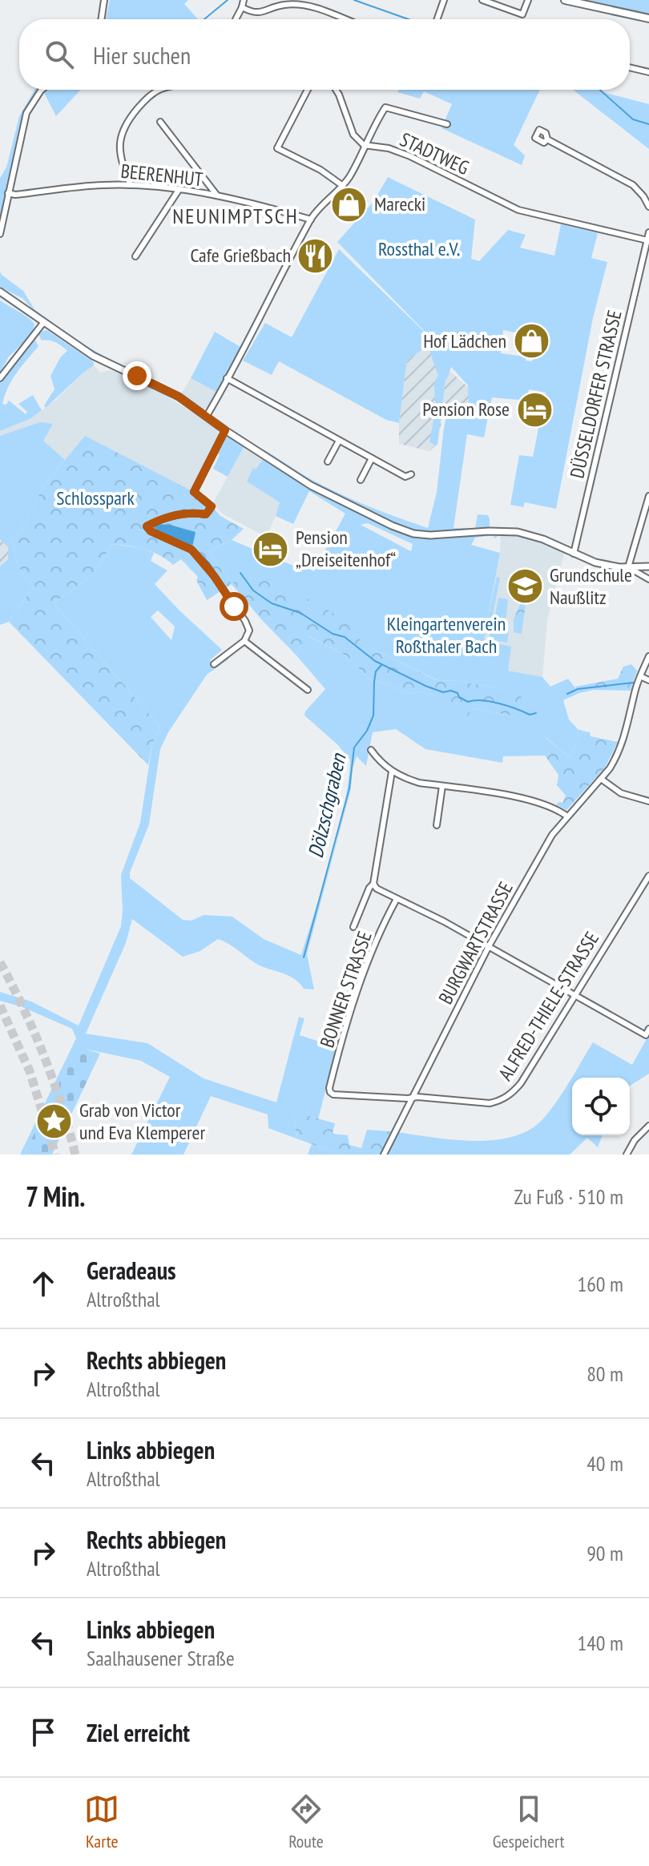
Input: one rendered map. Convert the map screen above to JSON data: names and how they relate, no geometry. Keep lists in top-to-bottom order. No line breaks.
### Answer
{"streets":{"street":["STADTWEG","BEERENHUT","DÜSSELDORFER STRASSE","BURGWARTSTRASSE","BONNER STRASSE","ALFRED-THIELE-STRASSE"]},"crossings":[["STADTWEG","DÜSSELDORFER STRASSE"],["BURGWARTSTRASSE","ALFRED-THIELE-STRASSE"],["BONNER STRASSE","ALFRED-THIELE-STRASSE"]],"districts":["NEUNIMPTSCH"],"water":["Dölzschgraben"],"parks":["Rossthal e.V.","Schlosspark","Kleingartenverein Roßthaler Bach"],"places":{"shop":["Marecki","Hof Lädchen"],"restaurant":["Cafe Grießbach"],"hotel":["Pension Rose","Pension „Dreiseitenhof“"],"school or university":["Grundschule Naußlitz"],"place":["Grab von Victor und Eva Klemperer"]},"page":{"search":"Hier suchen","heading":["7 Min.","Zu Fuß · 510 m"],"list":[["Geradeaus","Altroßthal","160 m"],["Rechts abbiegen","Altroßthal","80 m"],["Links abbiegen","Altroßthal","40 m"],["Rechts abbiegen","Altroßthal","90 m"],["Links abbiegen","Saalhausener Straße","140 m"],"Ziel erreicht"],"nav":["Karte","Route","Gespeichert"]}}
